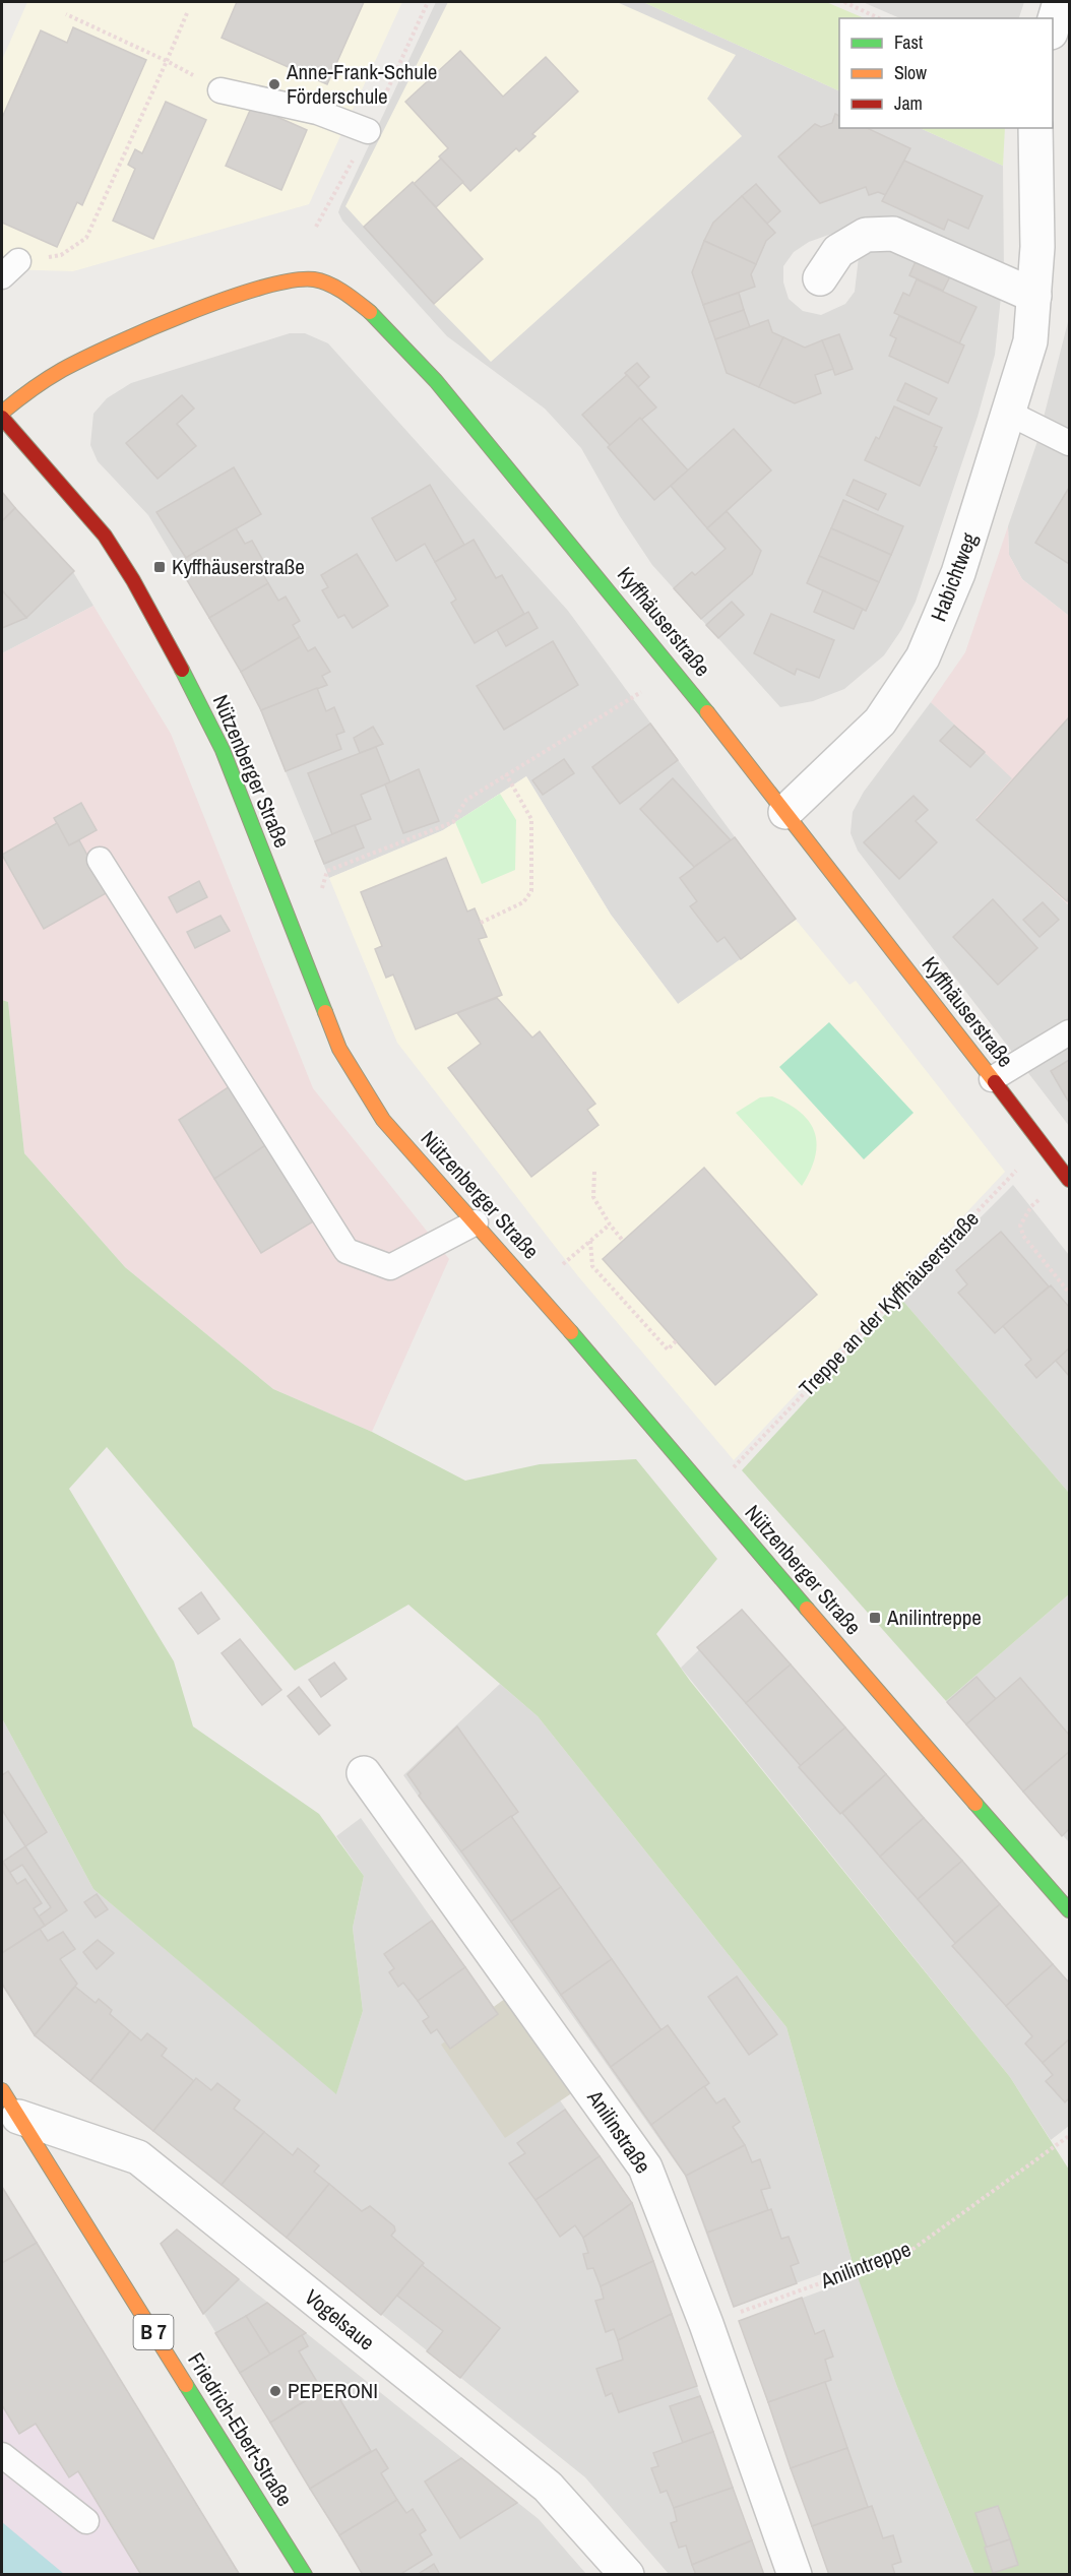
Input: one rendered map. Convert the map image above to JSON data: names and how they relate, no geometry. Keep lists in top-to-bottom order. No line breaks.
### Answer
{"streets":{"street":["Habichtweg","Kyffhäuserstraße","Nützenberger Straße","Anilinstraße","Vogelsaue","B 7","Friedrich-Ebert-Straße"],"path":["Treppe an der Kyffhäuserstraße","Anilintreppe"]},"crossings":[["Habichtweg","Kyffhäuserstraße"],["Kyffhäuserstraße","Treppe an der Kyffhäuserstraße"],["Anilinstraße","Anilintreppe"],["Vogelsaue","Friedrich-Ebert-Straße"]],"places":{"other":["Anne-Frank-Schule Förderschule","PEPERONI"],"transit":["Kyffhäuserstraße","Anilintreppe"]},"legend":["Fast","Slow","Jam"]}
